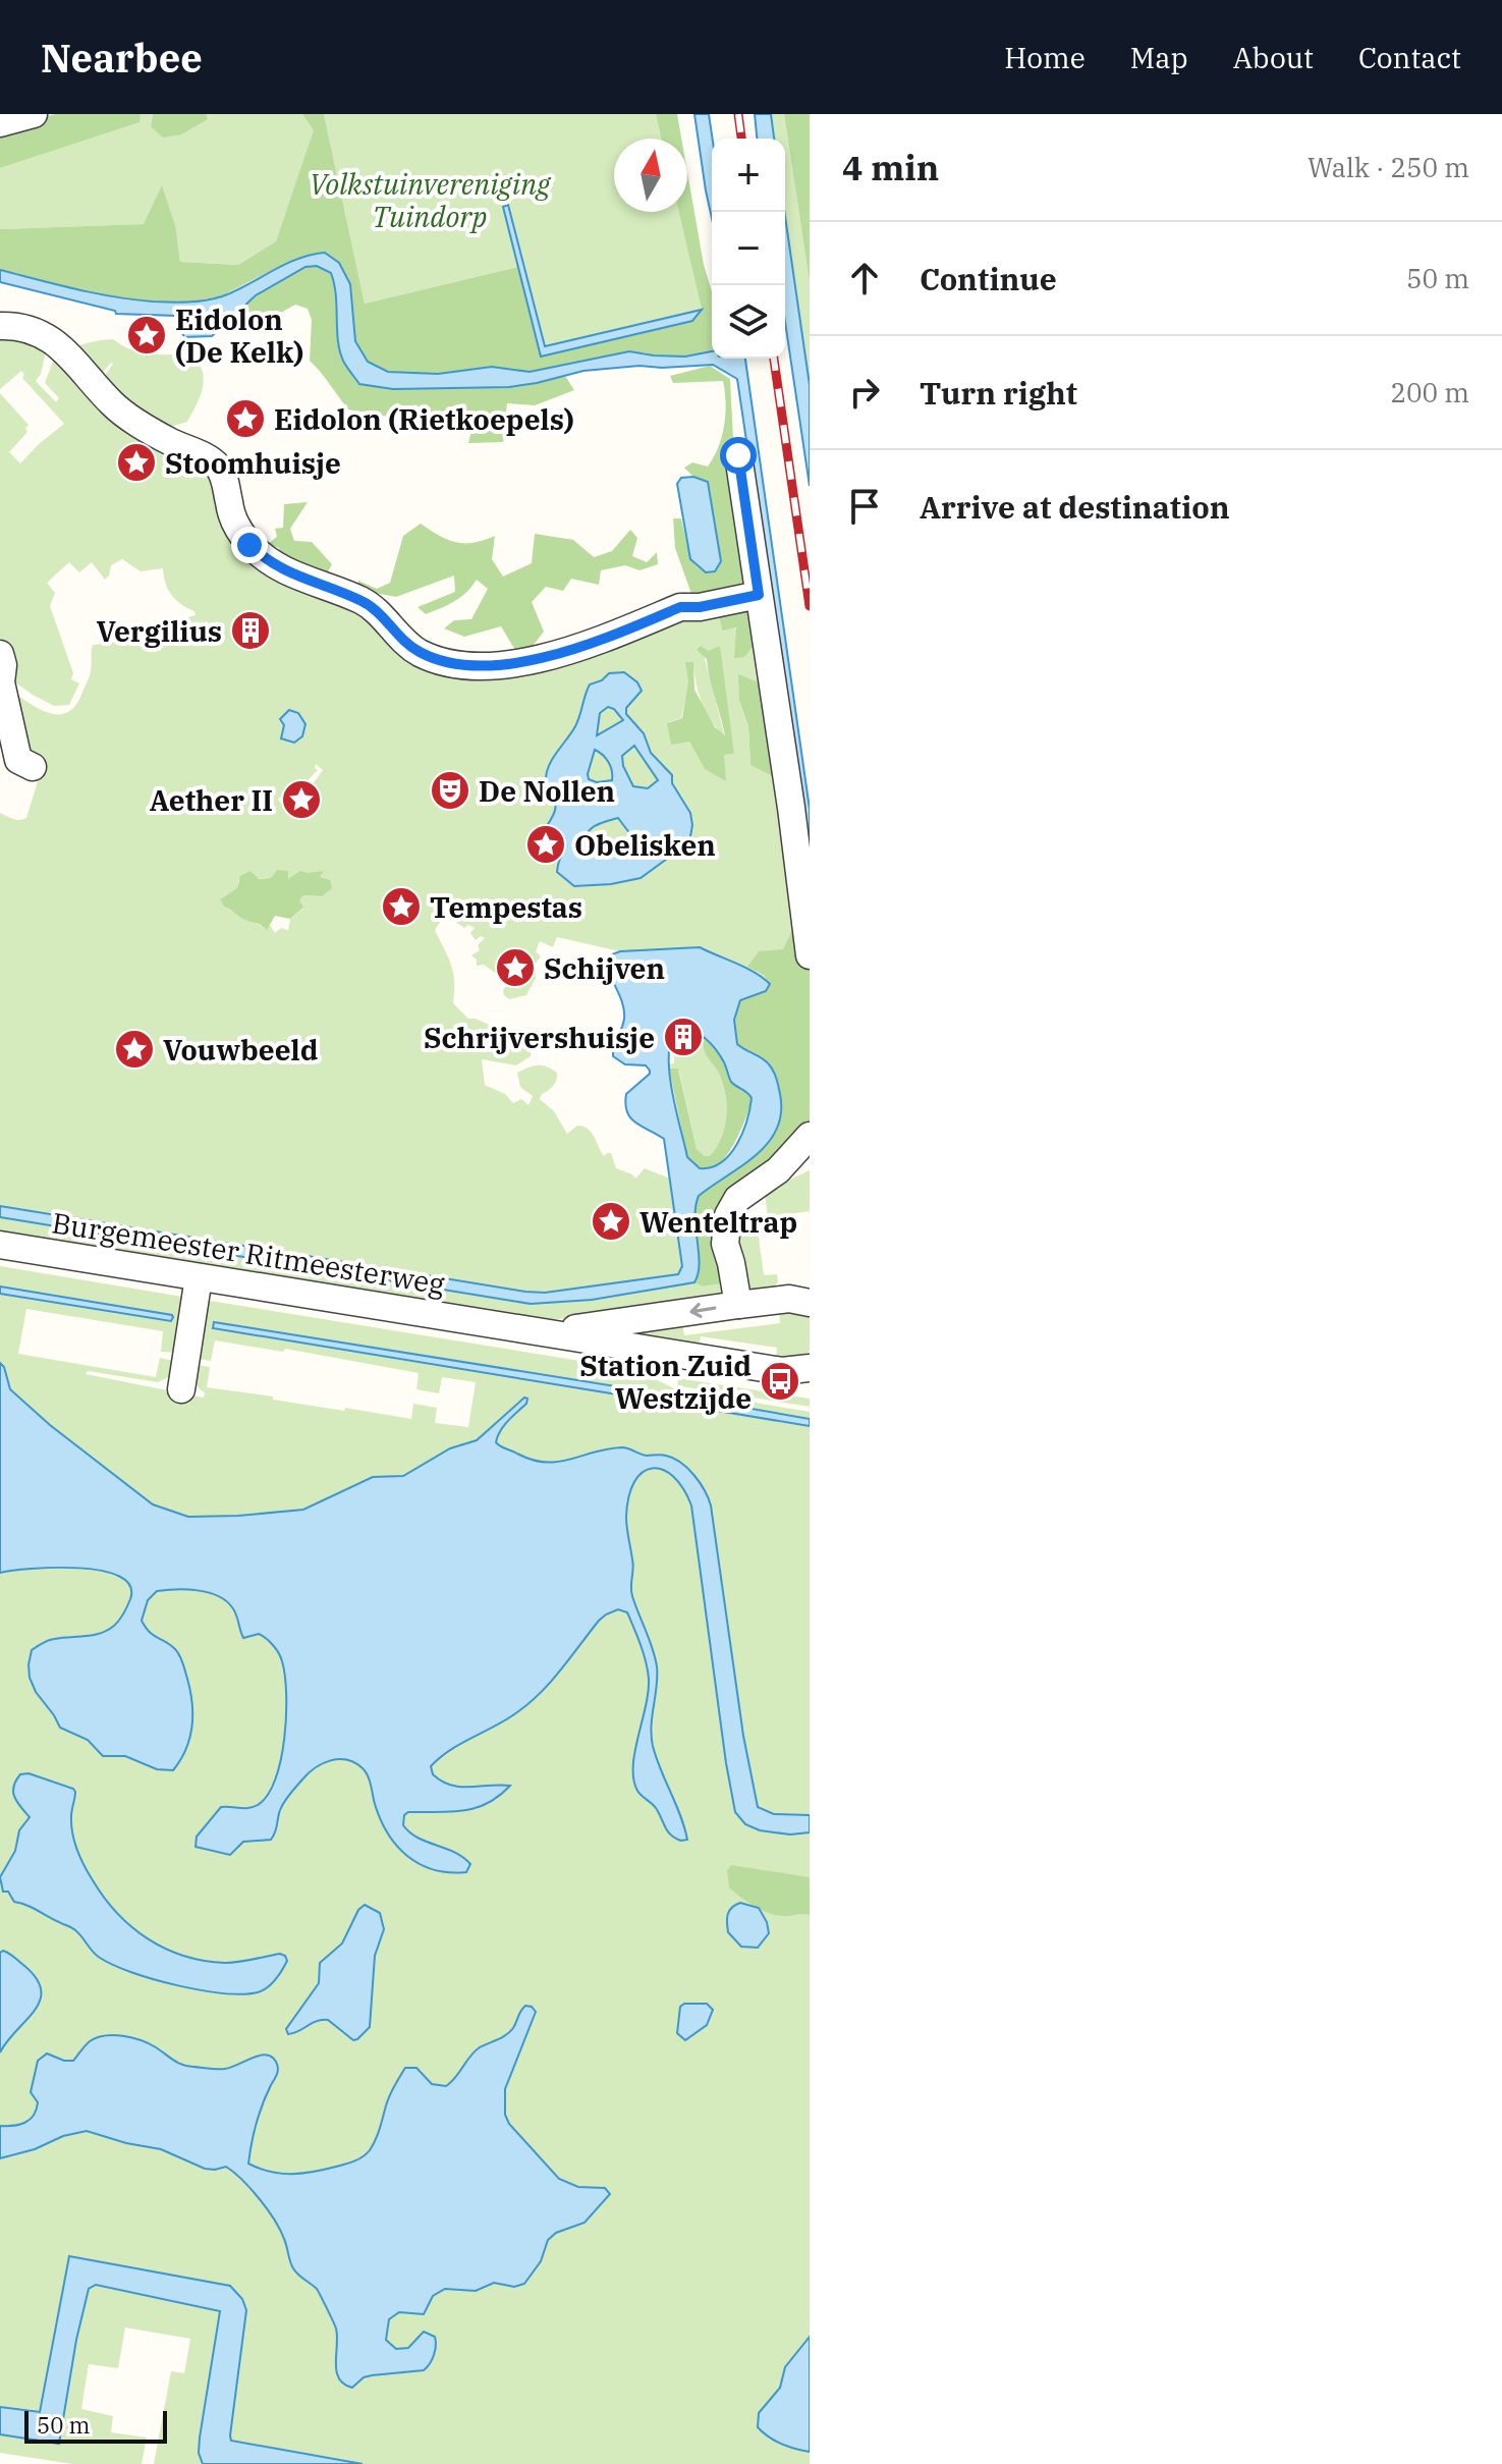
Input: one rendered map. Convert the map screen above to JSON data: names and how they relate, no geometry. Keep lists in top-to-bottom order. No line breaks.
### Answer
{"streets":{"street":["Burgemeester Ritmeesterweg"]},"parks":["Volkstuinvereniging Tuindorp"],"places":{"place":["Eidolon (De Kelk)","Eidolon (Rietkoepels)","Stoomhuisje","Aether II","Obelisken","Tempestas","Schijven","Vouwbeeld","Wenteltrap"],"building":["Vergilius","Schrijvershuisje"],"theatre":["De Nollen"],"bus stop":["Station Zuid Westzijde"]},"scale_bar":"50 m","north":"top","page":{"header":"Nearbee","nav":["Home","Map","About","Contact"],"heading":["4 min","Walk · 250 m"],"map_buttons":["+","−"],"list":[["Continue","50 m"],["Turn right","200 m"],"Arrive at destination"],"scale":"50 m"}}
